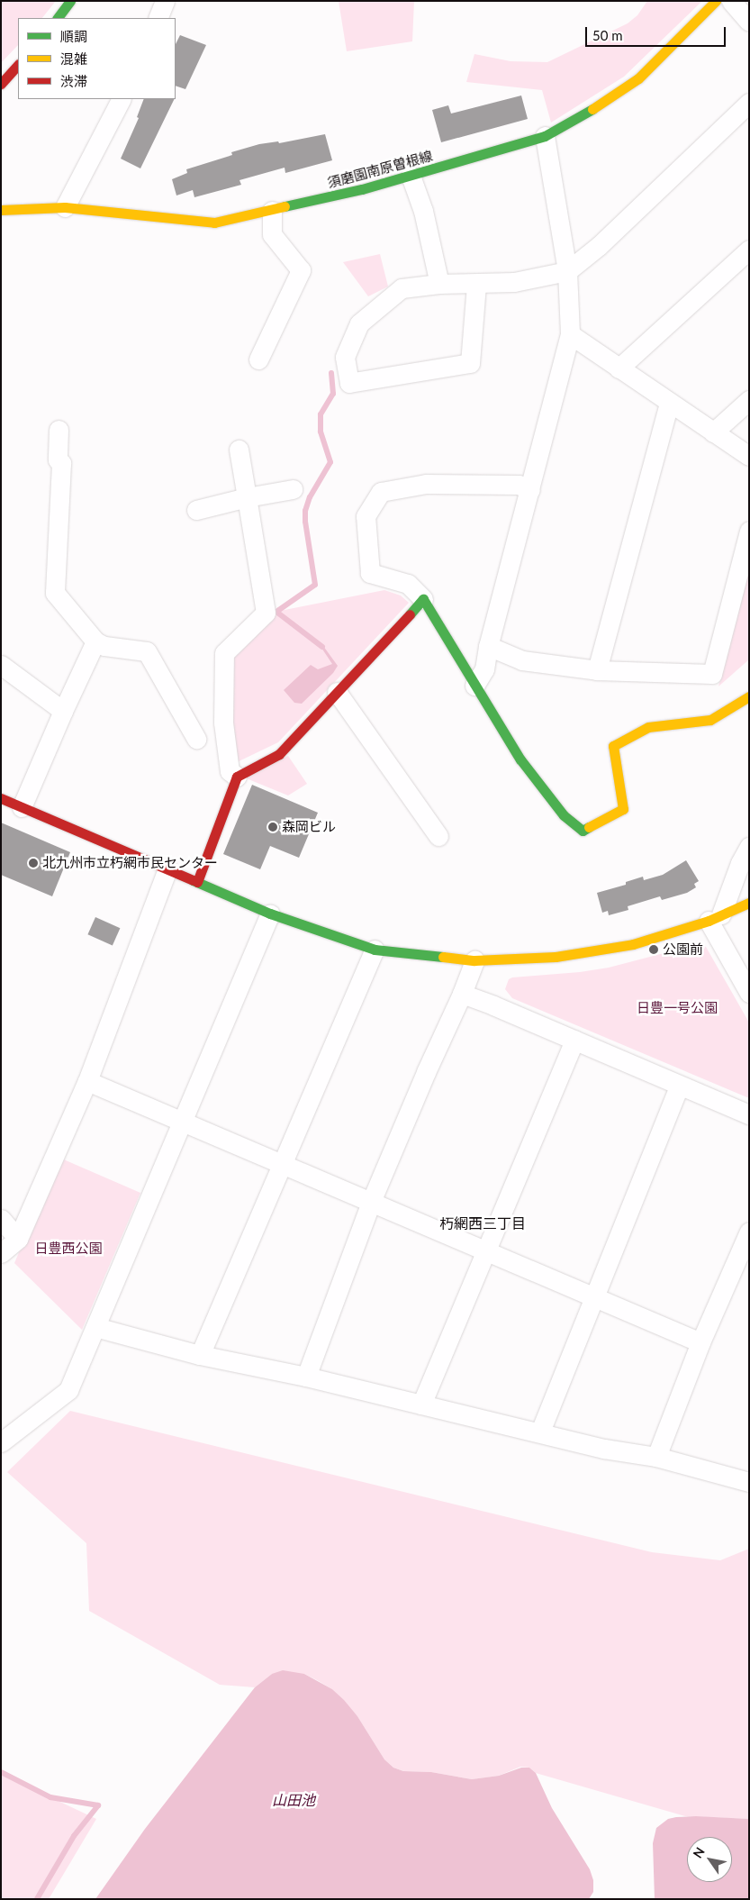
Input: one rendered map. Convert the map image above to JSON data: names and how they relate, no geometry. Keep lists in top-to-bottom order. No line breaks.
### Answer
{"streets":{"main road":["須磨園南原曽根線"]},"districts":["朽網西三丁目"],"water":["山田池"],"parks":["日豊一号公園","日豊西公園"],"places":["森岡ビル","北九州市立朽網市民センター","公園前"],"legend":["順調","混雑","渋滞"],"scale_bar":"50 m","north":"top left"}
